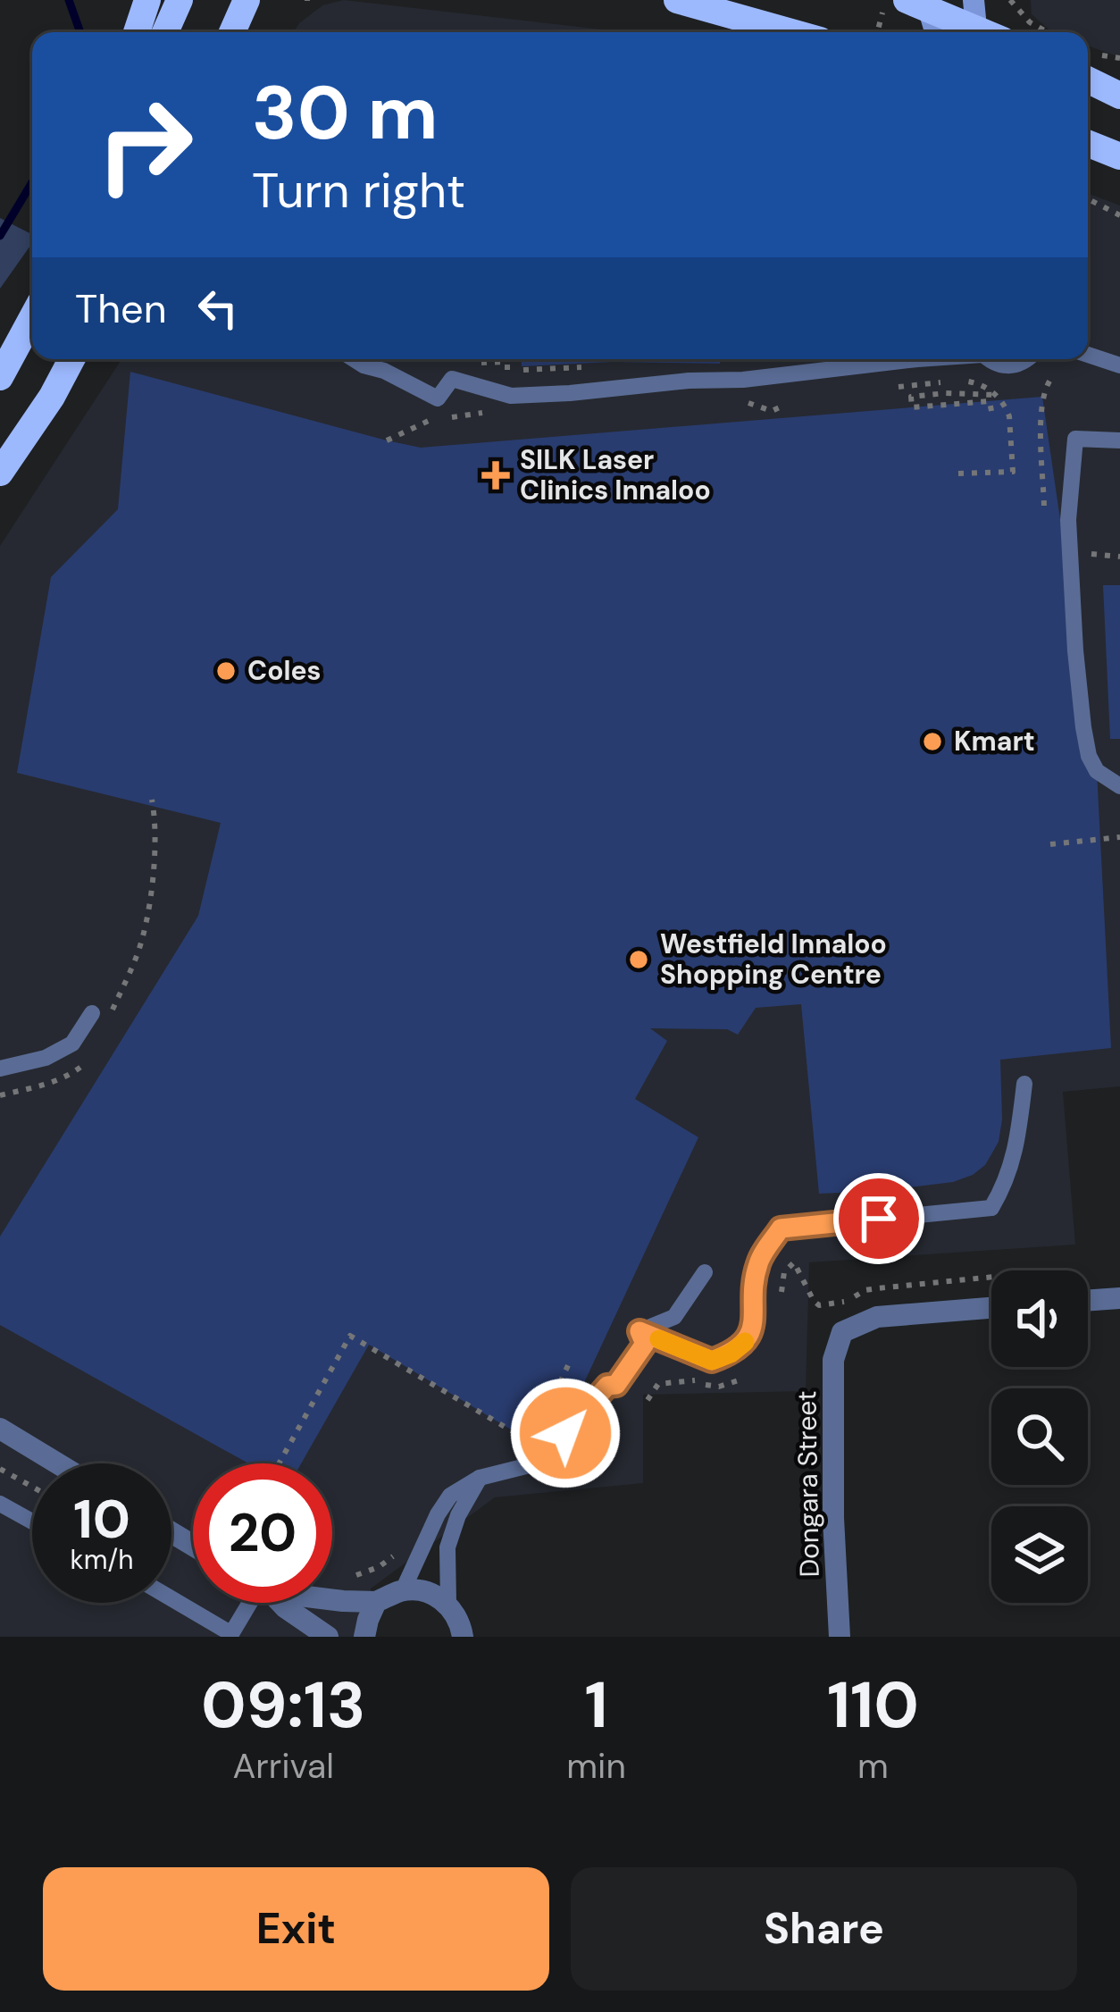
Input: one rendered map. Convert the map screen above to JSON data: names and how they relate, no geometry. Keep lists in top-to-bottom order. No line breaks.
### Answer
{"streets":{"street":["Dongara Street"]},"places":{"health":["SILK Laser Clinics Innaloo"],"other":["Coles","Kmart","Westfield Innaloo Shopping Centre"]},"page":{"turn":["30 m","Turn right"],"then":"Then","speed":"10 km/h","limit":"20","eta":["09:13","Arrival","1","min","110","m"],"buttons":["Exit","Share"]}}
